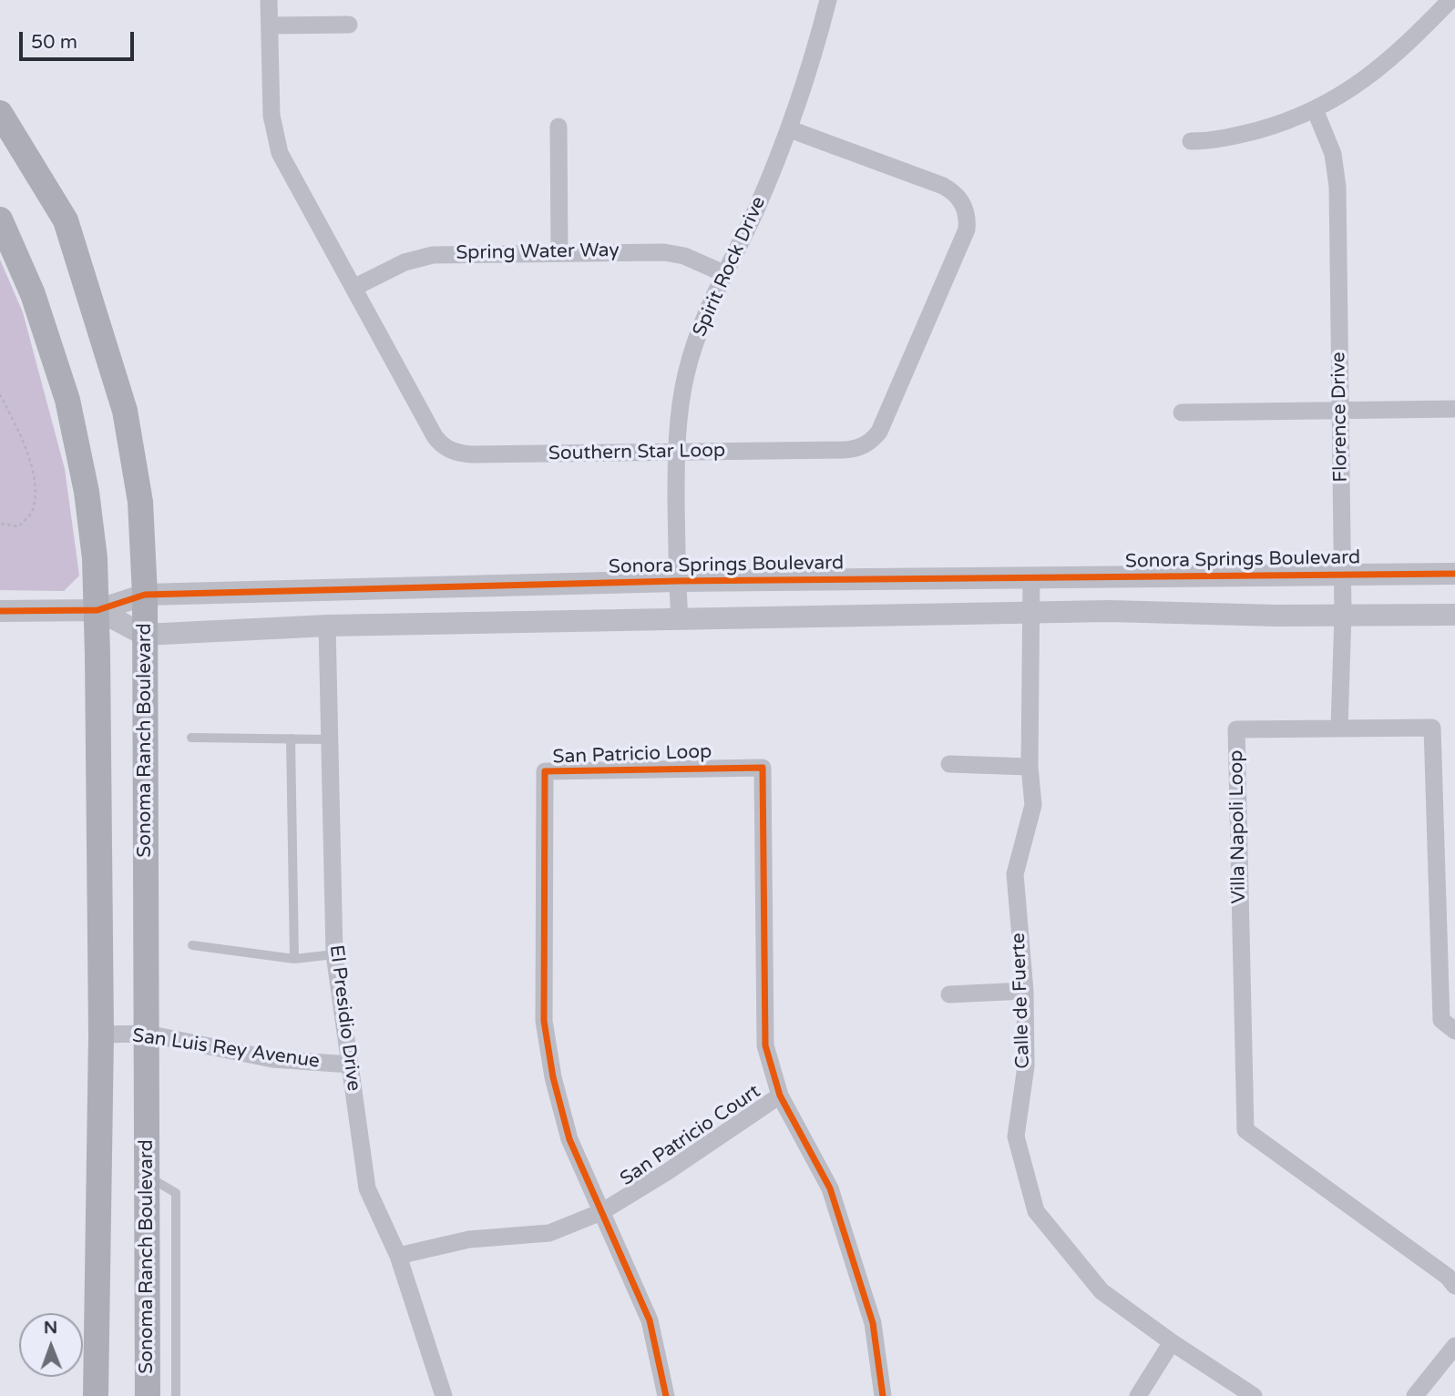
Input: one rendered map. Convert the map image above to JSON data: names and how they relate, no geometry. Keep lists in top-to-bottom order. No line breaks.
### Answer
{"streets":{"main road":["Sonoma Ranch Boulevard"],"street":["Spring Water Way","Spirit Rock Drive","Florence Drive","Southern Star Loop","Sonora Springs Boulevard","San Patricio Loop","Villa Napoli Loop","Calle de Fuerte","El Presidio Drive","San Luis Rey Avenue","San Patricio Court"]},"crossings":[["Spring Water Way","Spirit Rock Drive"],["Spring Water Way","Southern Star Loop"],["Spirit Rock Drive","Southern Star Loop"],["Spirit Rock Drive","Sonora Springs Boulevard"],["Florence Drive","Sonora Springs Boulevard"],["Florence Drive","Villa Napoli Loop"],["Sonora Springs Boulevard","Sonoma Ranch Boulevard"],["Sonora Springs Boulevard","Calle de Fuerte"],["Sonora Springs Boulevard","El Presidio Drive"],["Sonoma Ranch Boulevard","San Luis Rey Avenue"],["San Patricio Loop","San Patricio Court"],["El Presidio Drive","San Luis Rey Avenue"],["El Presidio Drive","San Patricio Court"]],"scale_bar":"50 m","north":"top"}
